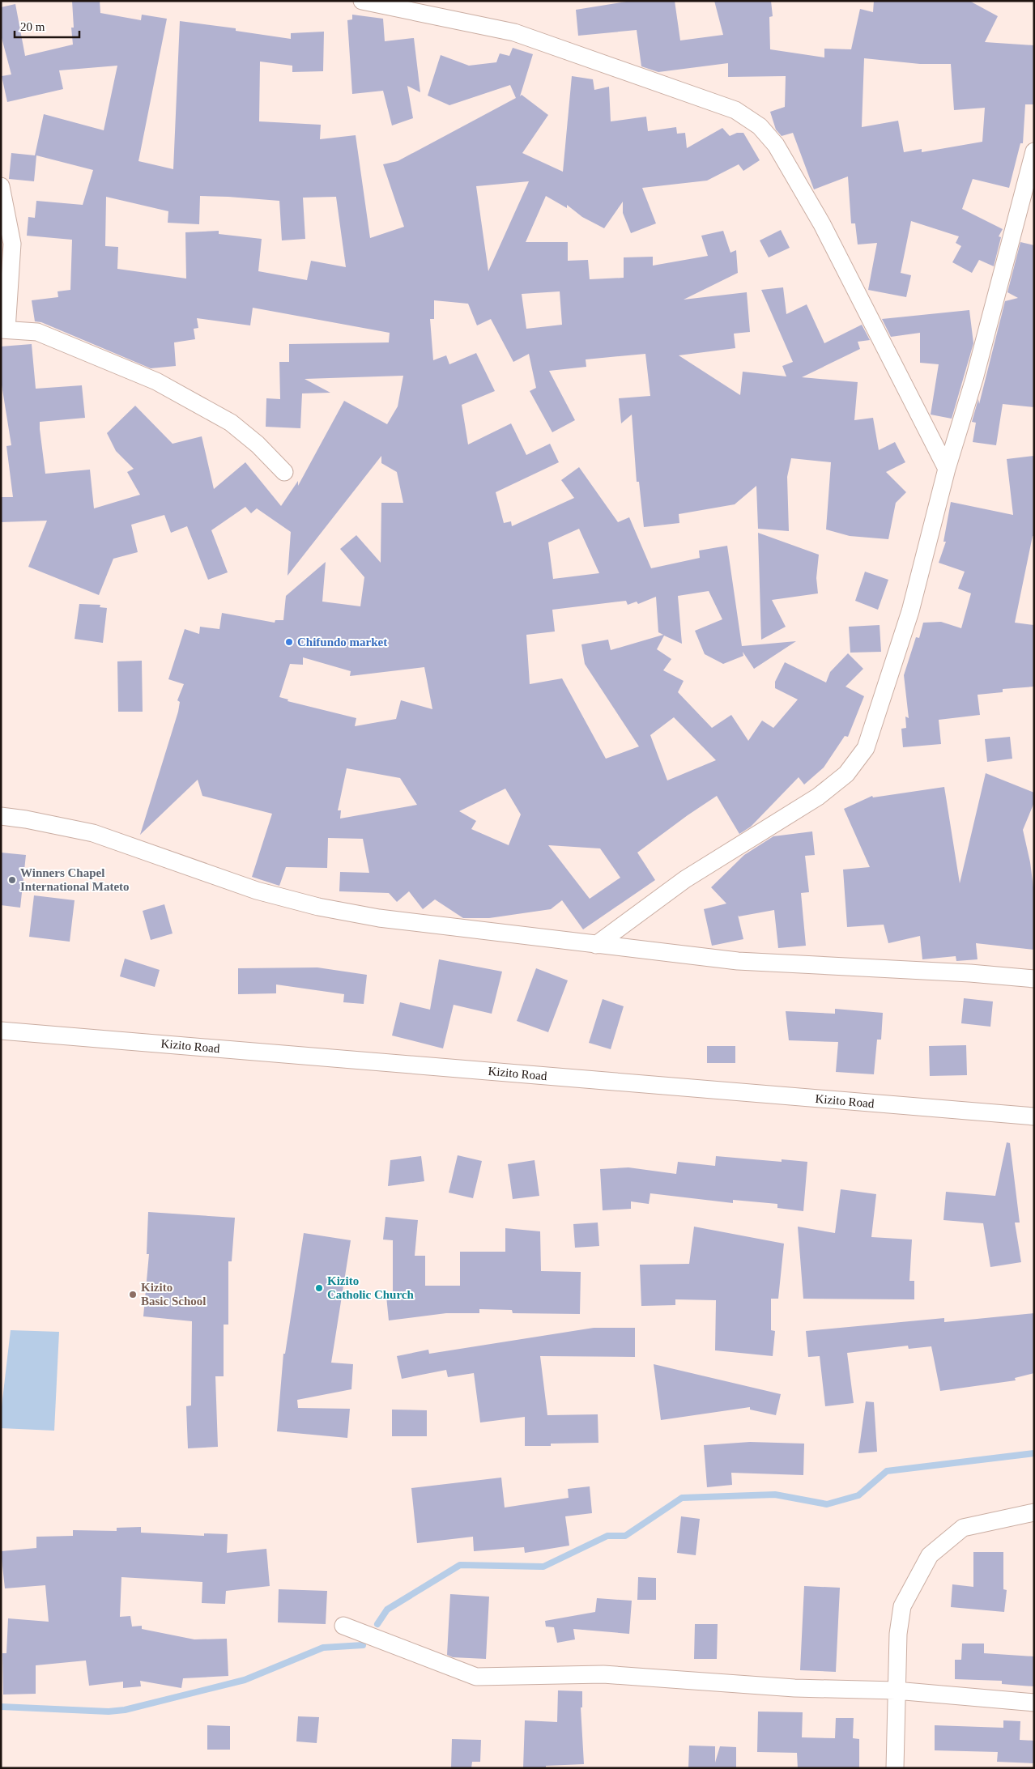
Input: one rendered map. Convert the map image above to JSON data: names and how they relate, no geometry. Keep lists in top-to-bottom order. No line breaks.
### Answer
{"streets":{"street":["Kizito Road"]},"places":["Chifundo market","Winners Chapel International Mateto","Kizito Catholic Church","Kizito Basic School"],"scale_bar":"20 m"}
